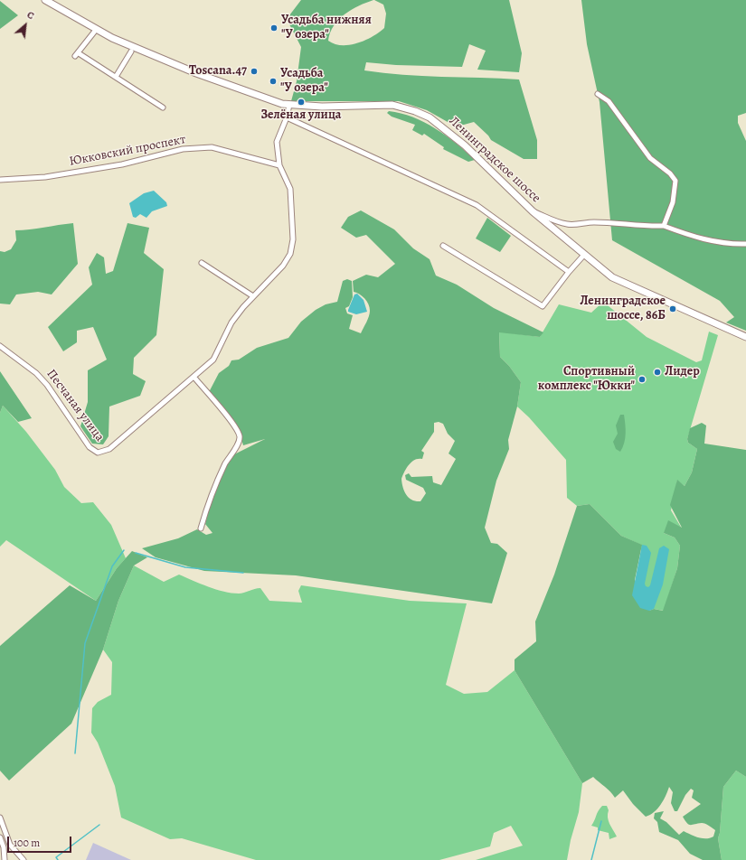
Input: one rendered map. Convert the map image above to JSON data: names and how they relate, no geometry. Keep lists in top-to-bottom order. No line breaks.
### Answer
{"streets":{"main road":["Ленинградское шоссе"],"street":["Юкковский проспект","Песчаная улица"]},"places":["Усадьба нижняя \"У озера\"","Toscana.47","Усадьба \"У озера\"","Зелёная улица","Ленинградское шоссе, 86Б","Лидер","Спортивный комплекс \"Юкки\""],"scale_bar":"100 m","north":"top right"}
